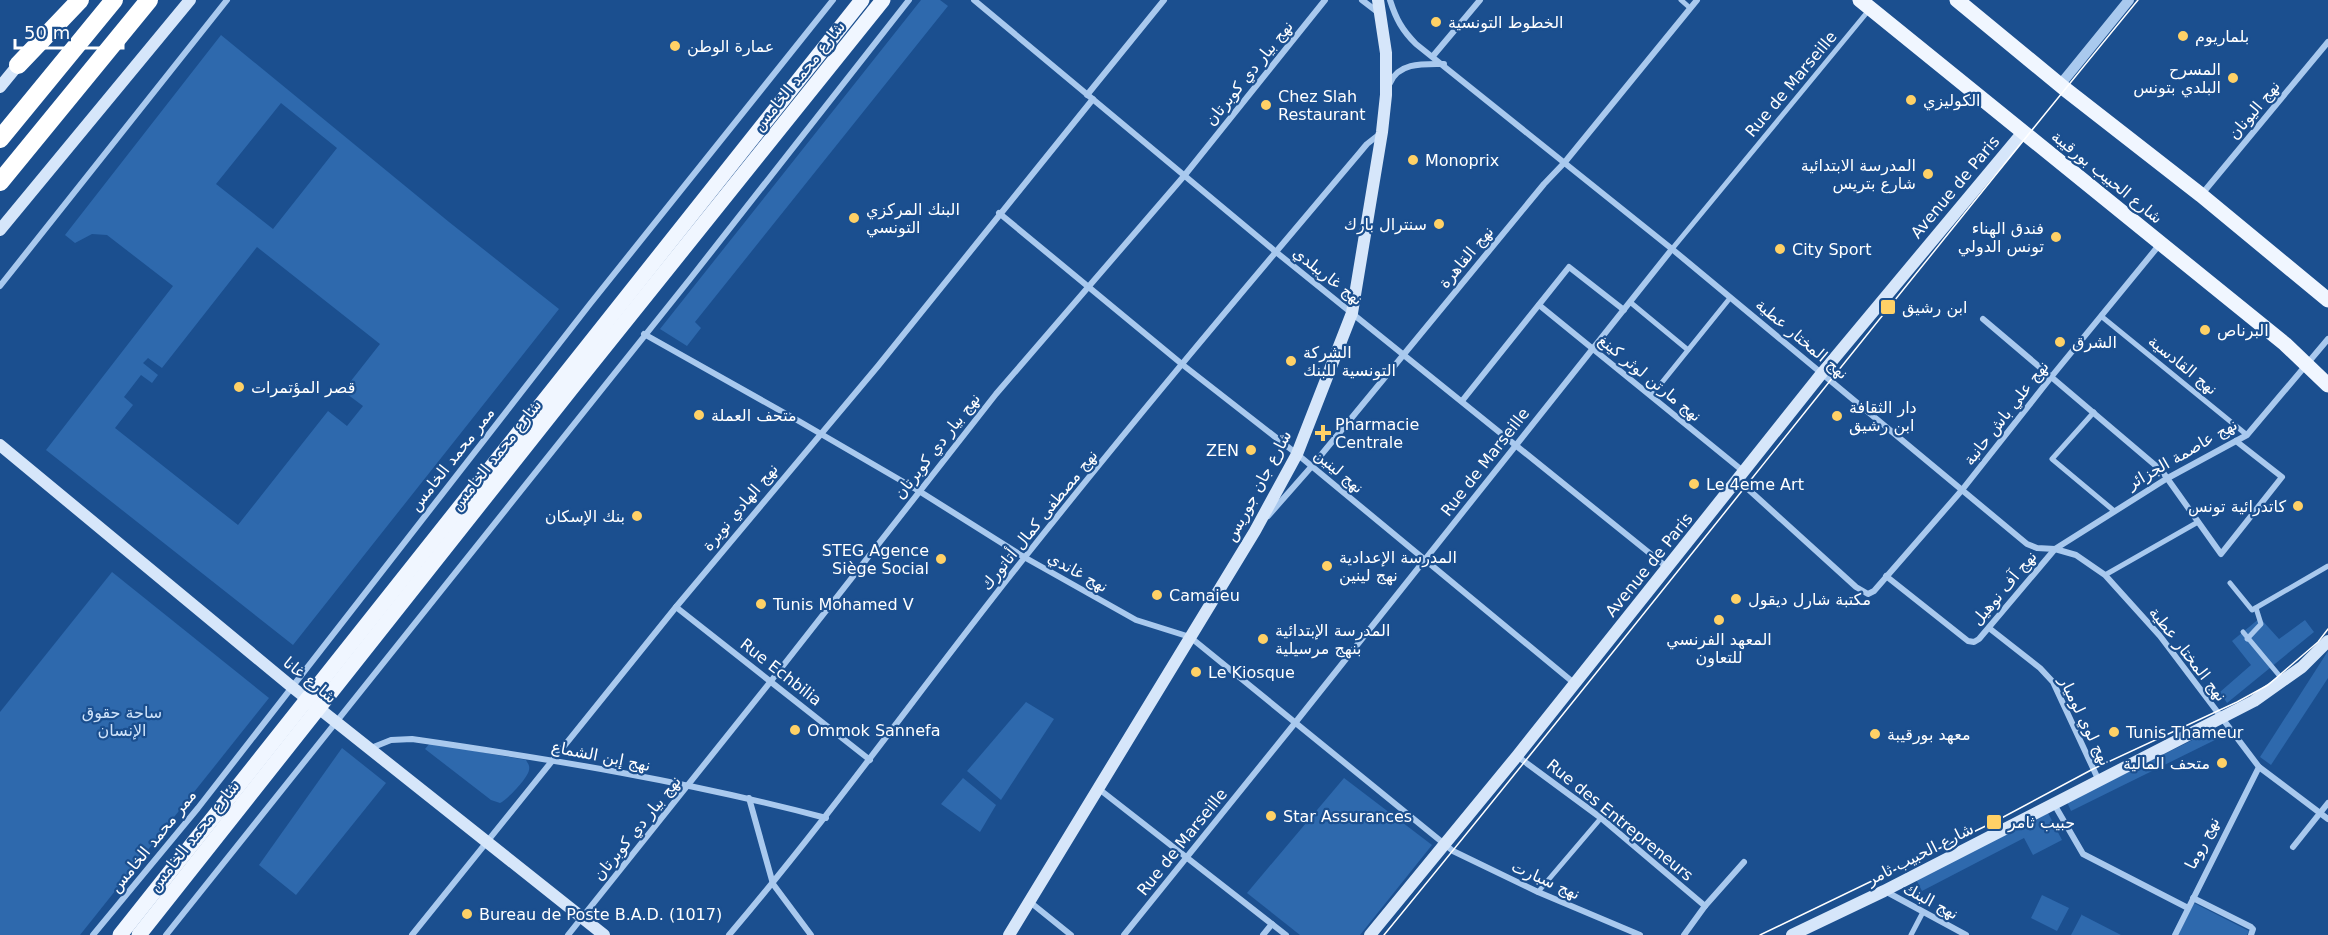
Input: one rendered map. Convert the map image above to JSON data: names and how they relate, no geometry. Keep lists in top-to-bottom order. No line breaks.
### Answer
{"streets":{"main road":["شارع محمد الخامس","شارع الحبيب بورقيبة","Avenue de Paris","شارع جان جوريس","شارع غانا","شارع الحبيب ثامر"],"street":["نهج بيار دي كوبرتان","Rue de Marseille","نهج اليونان","نهج القاهرة","نهج غاريبلدي","نهج المختار عطية","نهج القادسية","نهج مارتن لوثر كينغ","نهج علي باش حانبة","نهج عاصمة الجزائر","ممر محمد الخامس","نهج لينين","نهج الهادي نويرة","نهج مصطفى كمال أتاتورك","نهج غاندي","نهج آف نوهيل","Rue Echbilia","نهج لوي لوميار","نهج إبن الشماع","Rue des Entrepreneurs","نهج روما","نهج سبارت","نهج البنك"]},"crossings":[["نهج بيار دي كوبرتان","نهج غاريبلدي"],["نهج بيار دي كوبرتان","نهج لينين"],["نهج بيار دي كوبرتان","نهج غاندي"],["نهج بيار دي كوبرتان","Rue Echbilia"],["نهج بيار دي كوبرتان","شارع غانا"],["نهج بيار دي كوبرتان","نهج إبن الشماع"],["شارع محمد الخامس","شارع غانا"],["Rue de Marseille","شارع الحبيب بورقيبة"],["Rue de Marseille","نهج غاريبلدي"],["Rue de Marseille","نهج المختار عطية"],["Rue de Marseille","نهج مارتن لوثر كينغ"],["Rue de Marseille","نهج لينين"],["Rue de Marseille","نهج غاندي"],["شارع الحبيب بورقيبة","Avenue de Paris"],["شارع الحبيب بورقيبة","نهج علي باش حانبة"],["شارع الحبيب بورقيبة","نهج عاصمة الجزائر"],["Avenue de Paris","نهج غاريبلدي"],["Avenue de Paris","نهج المختار عطية"],["Avenue de Paris","نهج مارتن لوثر كينغ"],["Avenue de Paris","نهج لينين"],["Avenue de Paris","نهج غاندي"],["Avenue de Paris","Rue des Entrepreneurs"],["Avenue de Paris","نهج سبارت"],["نهج القاهرة","نهج غاريبلدي"],["نهج القاهرة","نهج المختار عطية"],["نهج القاهرة","نهج لينين"],["نهج القاهرة","شارع جان جوريس"],["نهج غاريبلدي","شارع جان جوريس"],["نهج غاريبلدي","نهج الهادي نويرة"],["نهج غاريبلدي","نهج مصطفى كمال أتاتورك"],["نهج المختار عطية","نهج علي باش حانبة"],["نهج المختار عطية","نهج عاصمة الجزائر"],["نهج المختار عطية","نهج آف نوهيل"],["نهج المختار عطية","نهج روما"],["نهج المختار عطية","شارع الحبيب ثامر"],["نهج القادسية","نهج علي باش حانبة"],["نهج القادسية","نهج عاصمة الجزائر"],["نهج مارتن لوثر كينغ","نهج علي باش حانبة"],["نهج علي باش حانبة","نهج آف نوهيل"],["نهج عاصمة الجزائر","نهج آف نوهيل"],["ممر محمد الخامس","شارع غانا"],["نهج لينين","شارع جان جوريس"],["نهج لينين","نهج الهادي نويرة"],["نهج لينين","نهج مصطفى كمال أتاتورك"],["شارع جان جوريس","نهج مصطفى كمال أتاتورك"],["شارع جان جوريس","نهج غاندي"],["نهج الهادي نويرة","نهج غاندي"],["نهج الهادي نويرة","Rue Echbilia"],["نهج الهادي نويرة","شارع غانا"],["نهج الهادي نويرة","نهج إبن الشماع"],["نهج مصطفى كمال أتاتورك","نهج غاندي"],["نهج مصطفى كمال أتاتورك","Rue Echbilia"],["نهج مصطفى كمال أتاتورك","نهج إبن الشماع"],["نهج غاندي","نهج سبارت"],["نهج آف نوهيل","نهج لوي لوميار"],["شارع غانا","نهج إبن الشماع"],["نهج لوي لوميار","شارع الحبيب ثامر"],["شارع الحبيب ثامر","نهج البنك"]],"parks":["ساحة حقوق الإنسان"],"places":{"other":["الخطوط التونسية","بلماريوم","عمارة الوطن","المسرح البلدي بتونس","الكوليزي","Chez Slah Restaurant","Monoprix","المدرسة الابتدائية شارع بتريس","البنك المركزي التونسي","سنترال بارك","فندق الهناء تونس الدولي","City Sport","البرناص","الشرق","الشركة التونسية للبنك","قصر المؤتمرات","متحف العملة","دار الثقافة ابن رشيق","ZEN","Le 4eme Art","كاتدرائية تونس","بنك الإسكان","STEG Agence Siège Social","المدرسة الإعدادية نهج لينين","Camaieu","مكتبة شارل ديقول","Tunis Mohamed V","المعهد الفرنسي للتعاون","المدرسة الإبتدائية بنهج مرسيلية","Le Kiosque","Ommok Sannefa","Tunis Thameur","معهد بورقيبة","متحف المالية","Star Assurances","Bureau de Poste B.A.D. (1017)"],"transit":["ابن رشيق","حبيب ثامر"],"health":["Pharmacie Centrale"]},"scale_bar":"50 m"}
